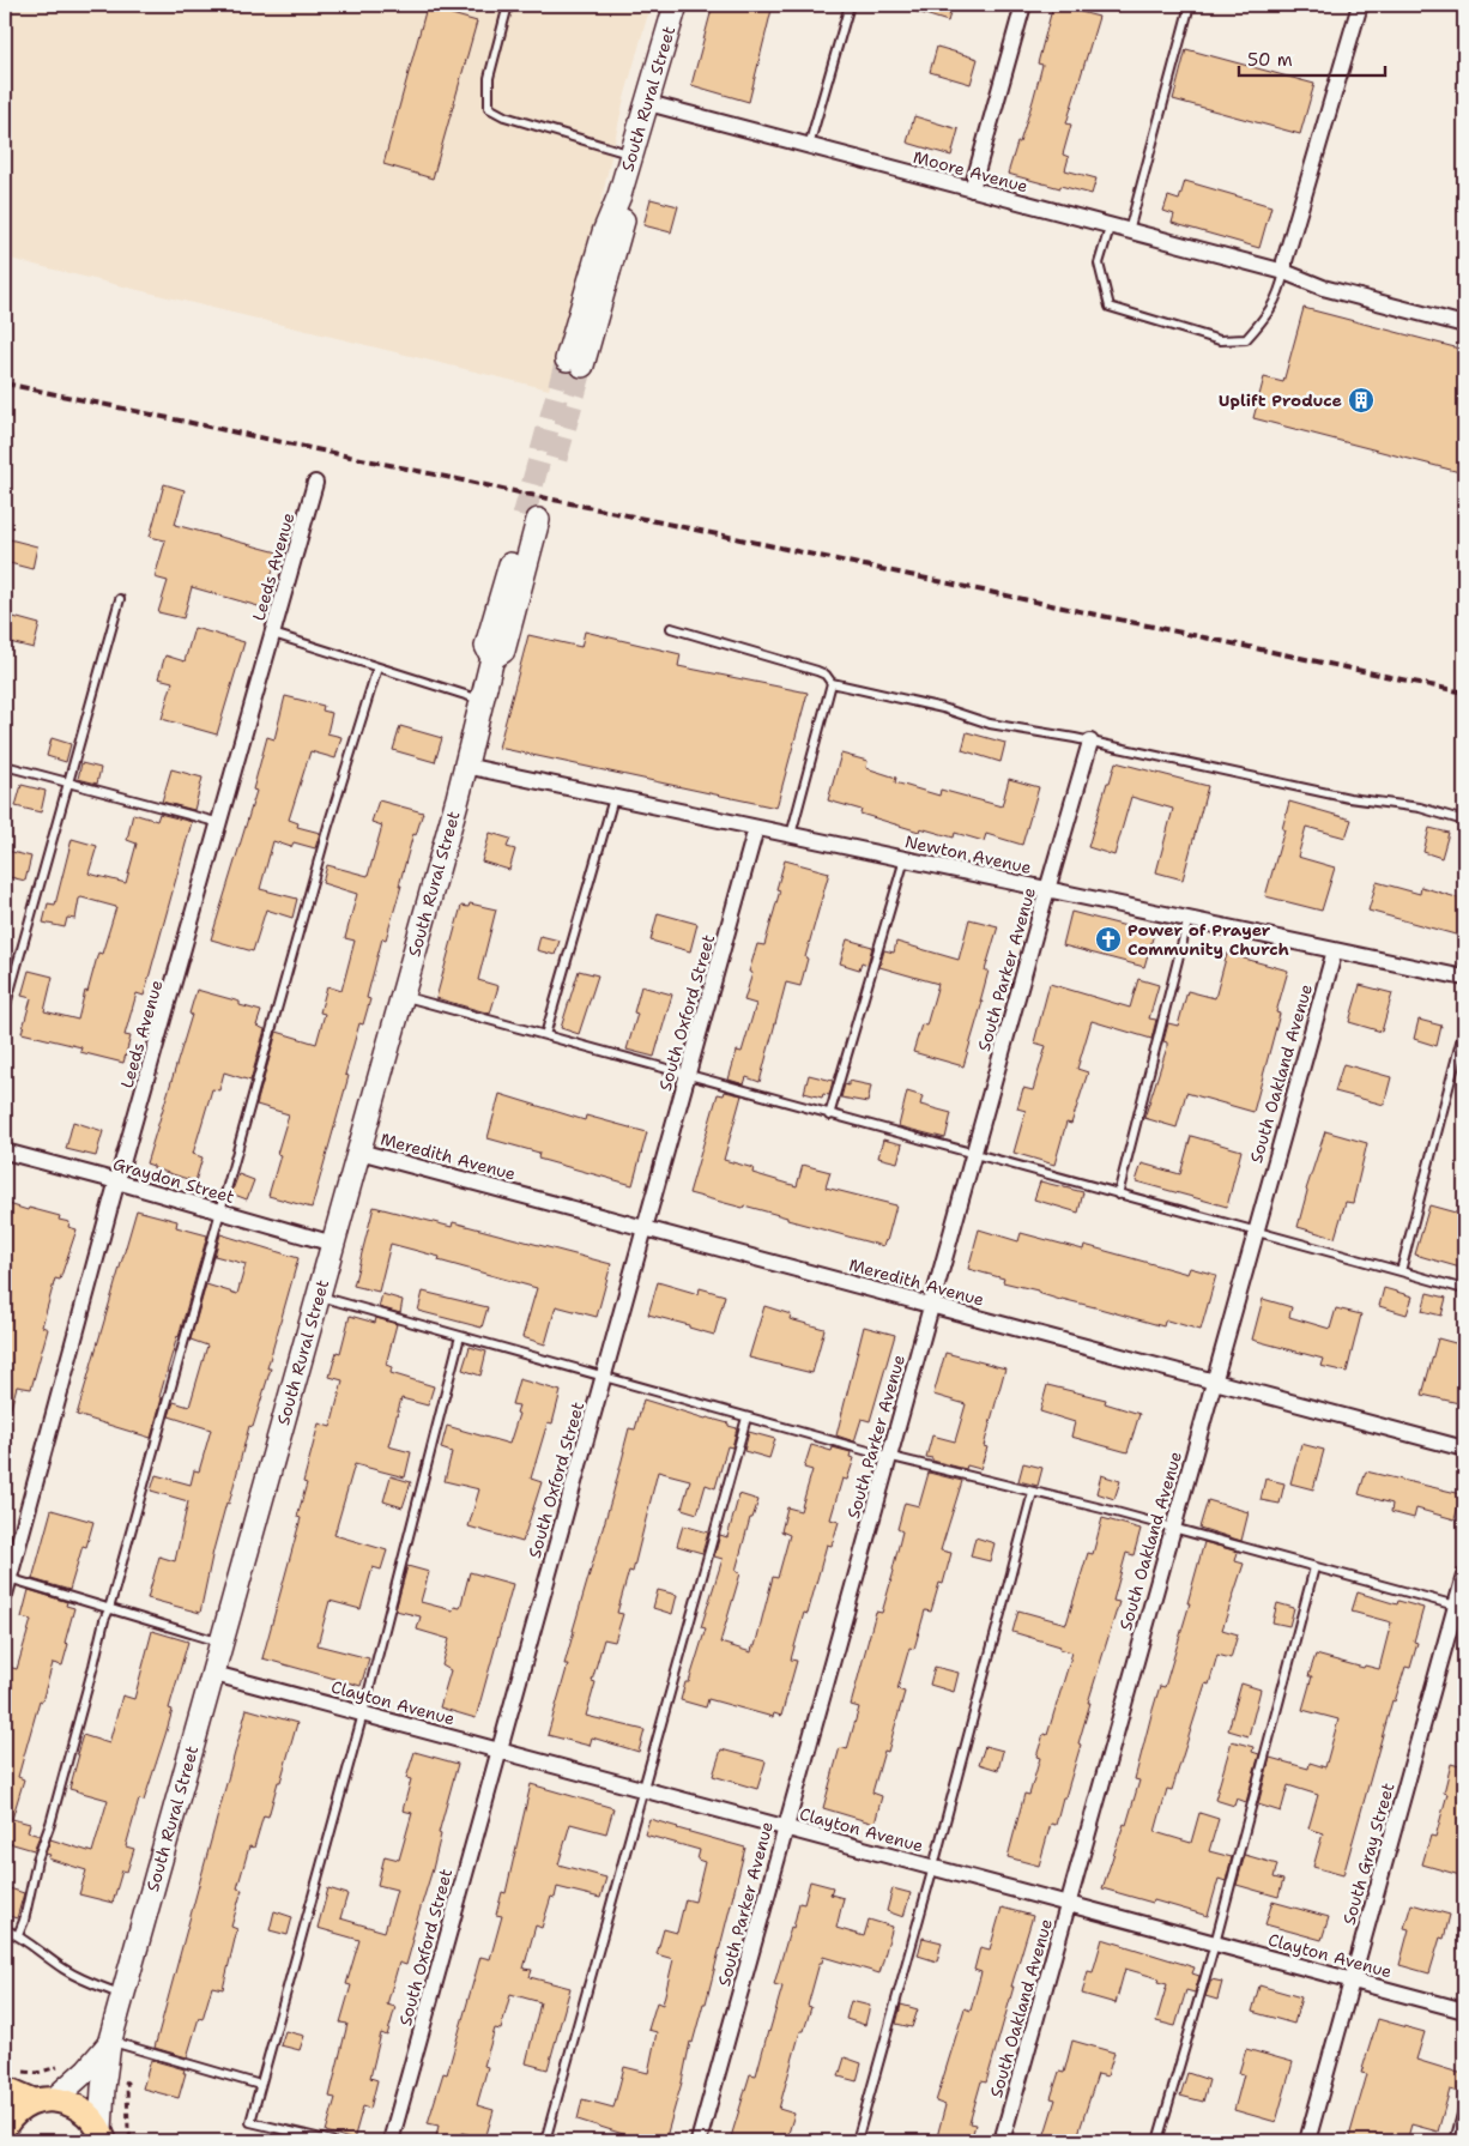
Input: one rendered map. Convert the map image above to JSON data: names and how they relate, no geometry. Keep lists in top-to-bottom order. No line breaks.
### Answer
{"streets":{"main road":["South Rural Street"],"street":["Moore Avenue","Leeds Avenue","Newton Avenue","South Parker Avenue","South Oxford Street","South Oakland Avenue","Meredith Avenue","Graydon Street","Clayton Avenue","South Gray Street"]},"crossings":[["South Rural Street","Moore Avenue"],["South Rural Street","Newton Avenue"],["South Rural Street","Meredith Avenue"],["South Rural Street","Graydon Street"],["South Rural Street","Clayton Avenue"],["Leeds Avenue","Graydon Street"],["Newton Avenue","South Parker Avenue"],["Newton Avenue","South Oxford Street"],["Newton Avenue","South Oakland Avenue"],["South Parker Avenue","Meredith Avenue"],["South Parker Avenue","Clayton Avenue"],["South Oxford Street","Meredith Avenue"],["South Oxford Street","Clayton Avenue"],["South Oakland Avenue","Meredith Avenue"],["South Oakland Avenue","Clayton Avenue"],["Clayton Avenue","South Gray Street"]],"places":{"building":["Uplift Produce"],"church":["Power of Prayer Community Church"]},"scale_bar":"50 m"}
